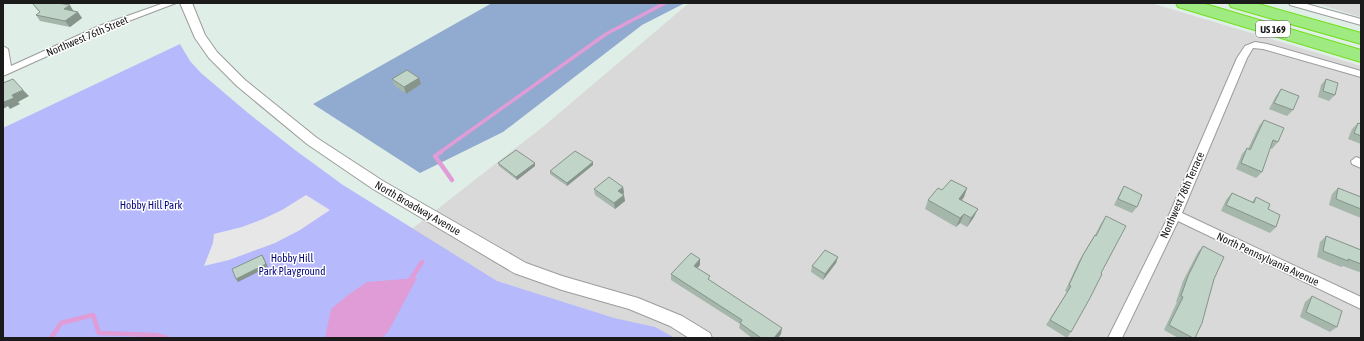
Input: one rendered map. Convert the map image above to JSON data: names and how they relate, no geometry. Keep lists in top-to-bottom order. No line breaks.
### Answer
{"streets":{"highway":["US 169"],"street":["Northwest 76th Street","Northwest 78th Terrace","North Broadway Avenue","North Pennsylvania Avenue"]},"crossings":[["Northwest 78th Terrace","North Pennsylvania Avenue"]],"parks":["Hobby Hill Park","Hobby Hill Park Playground"]}
